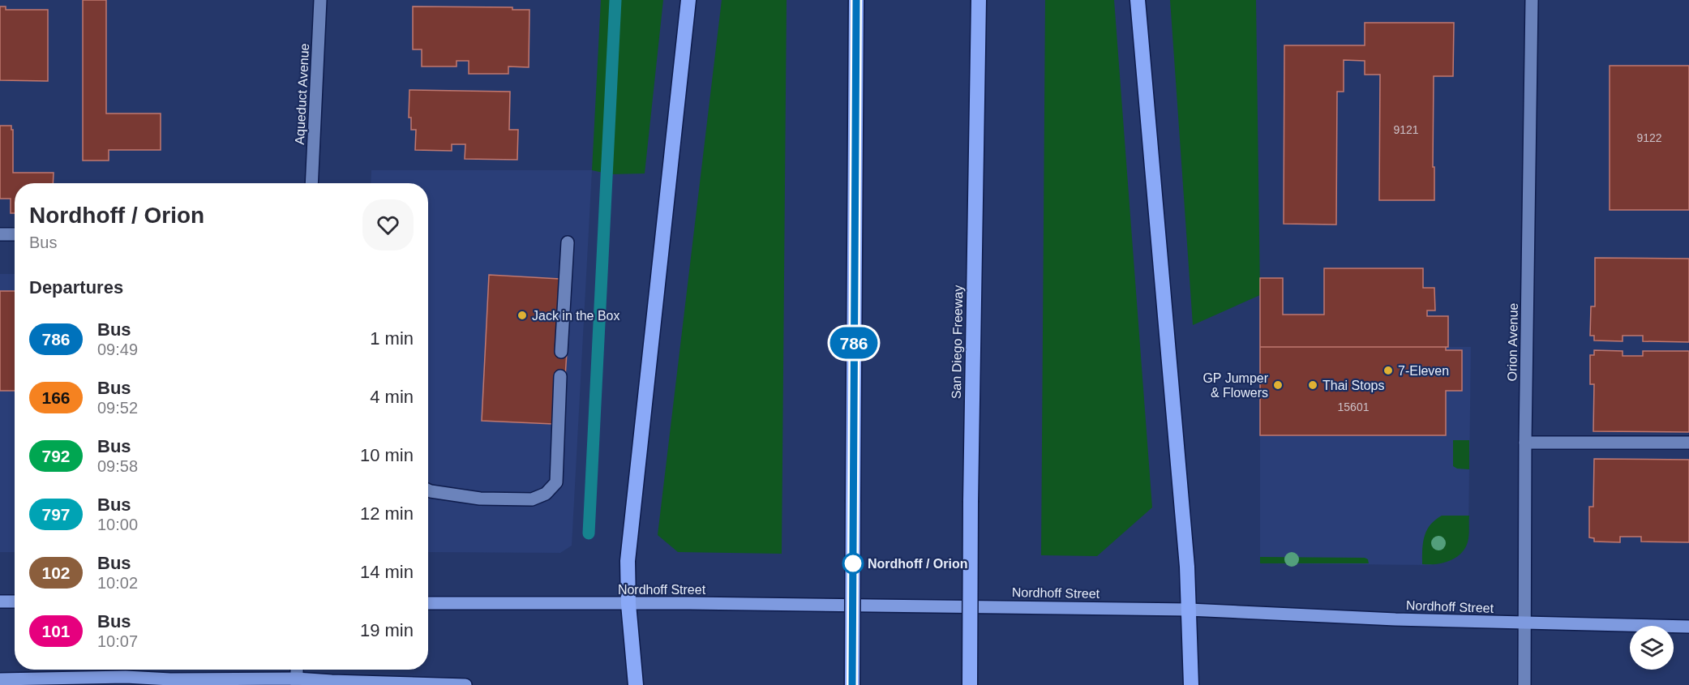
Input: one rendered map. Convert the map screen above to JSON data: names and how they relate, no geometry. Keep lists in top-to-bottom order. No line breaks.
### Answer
{"streets":{"highway":["San Diego Freeway"],"main road":["Nordhoff Street"],"street":["Aqueduct Avenue","Orion Avenue"]},"crossings":[["Orion Avenue","Nordhoff Street"]],"places":["Jack in the Box","7-Eleven","GP Jumper & Flowers","Thai Stops","Nordhoff / Orion"],"lines":["bus line 786"],"house_numbers":["9121","9122","15601"],"page":{"on_map":"786","heading":[["Nordhoff / Orion","Bus"],"Departures"],"list":[{"mark":"786","name":"Bus","note":"09:49","value":"1 min"},{"mark":"166","name":"Bus","note":"09:52","value":"4 min"},{"mark":"792","name":"Bus","note":"09:58","value":"10 min"},{"mark":"797","name":"Bus","note":"10:00","value":"12 min"},{"mark":"102","name":"Bus","note":"10:02","value":"14 min"},{"mark":"101","name":"Bus","note":"10:07","value":"19 min"}]}}
